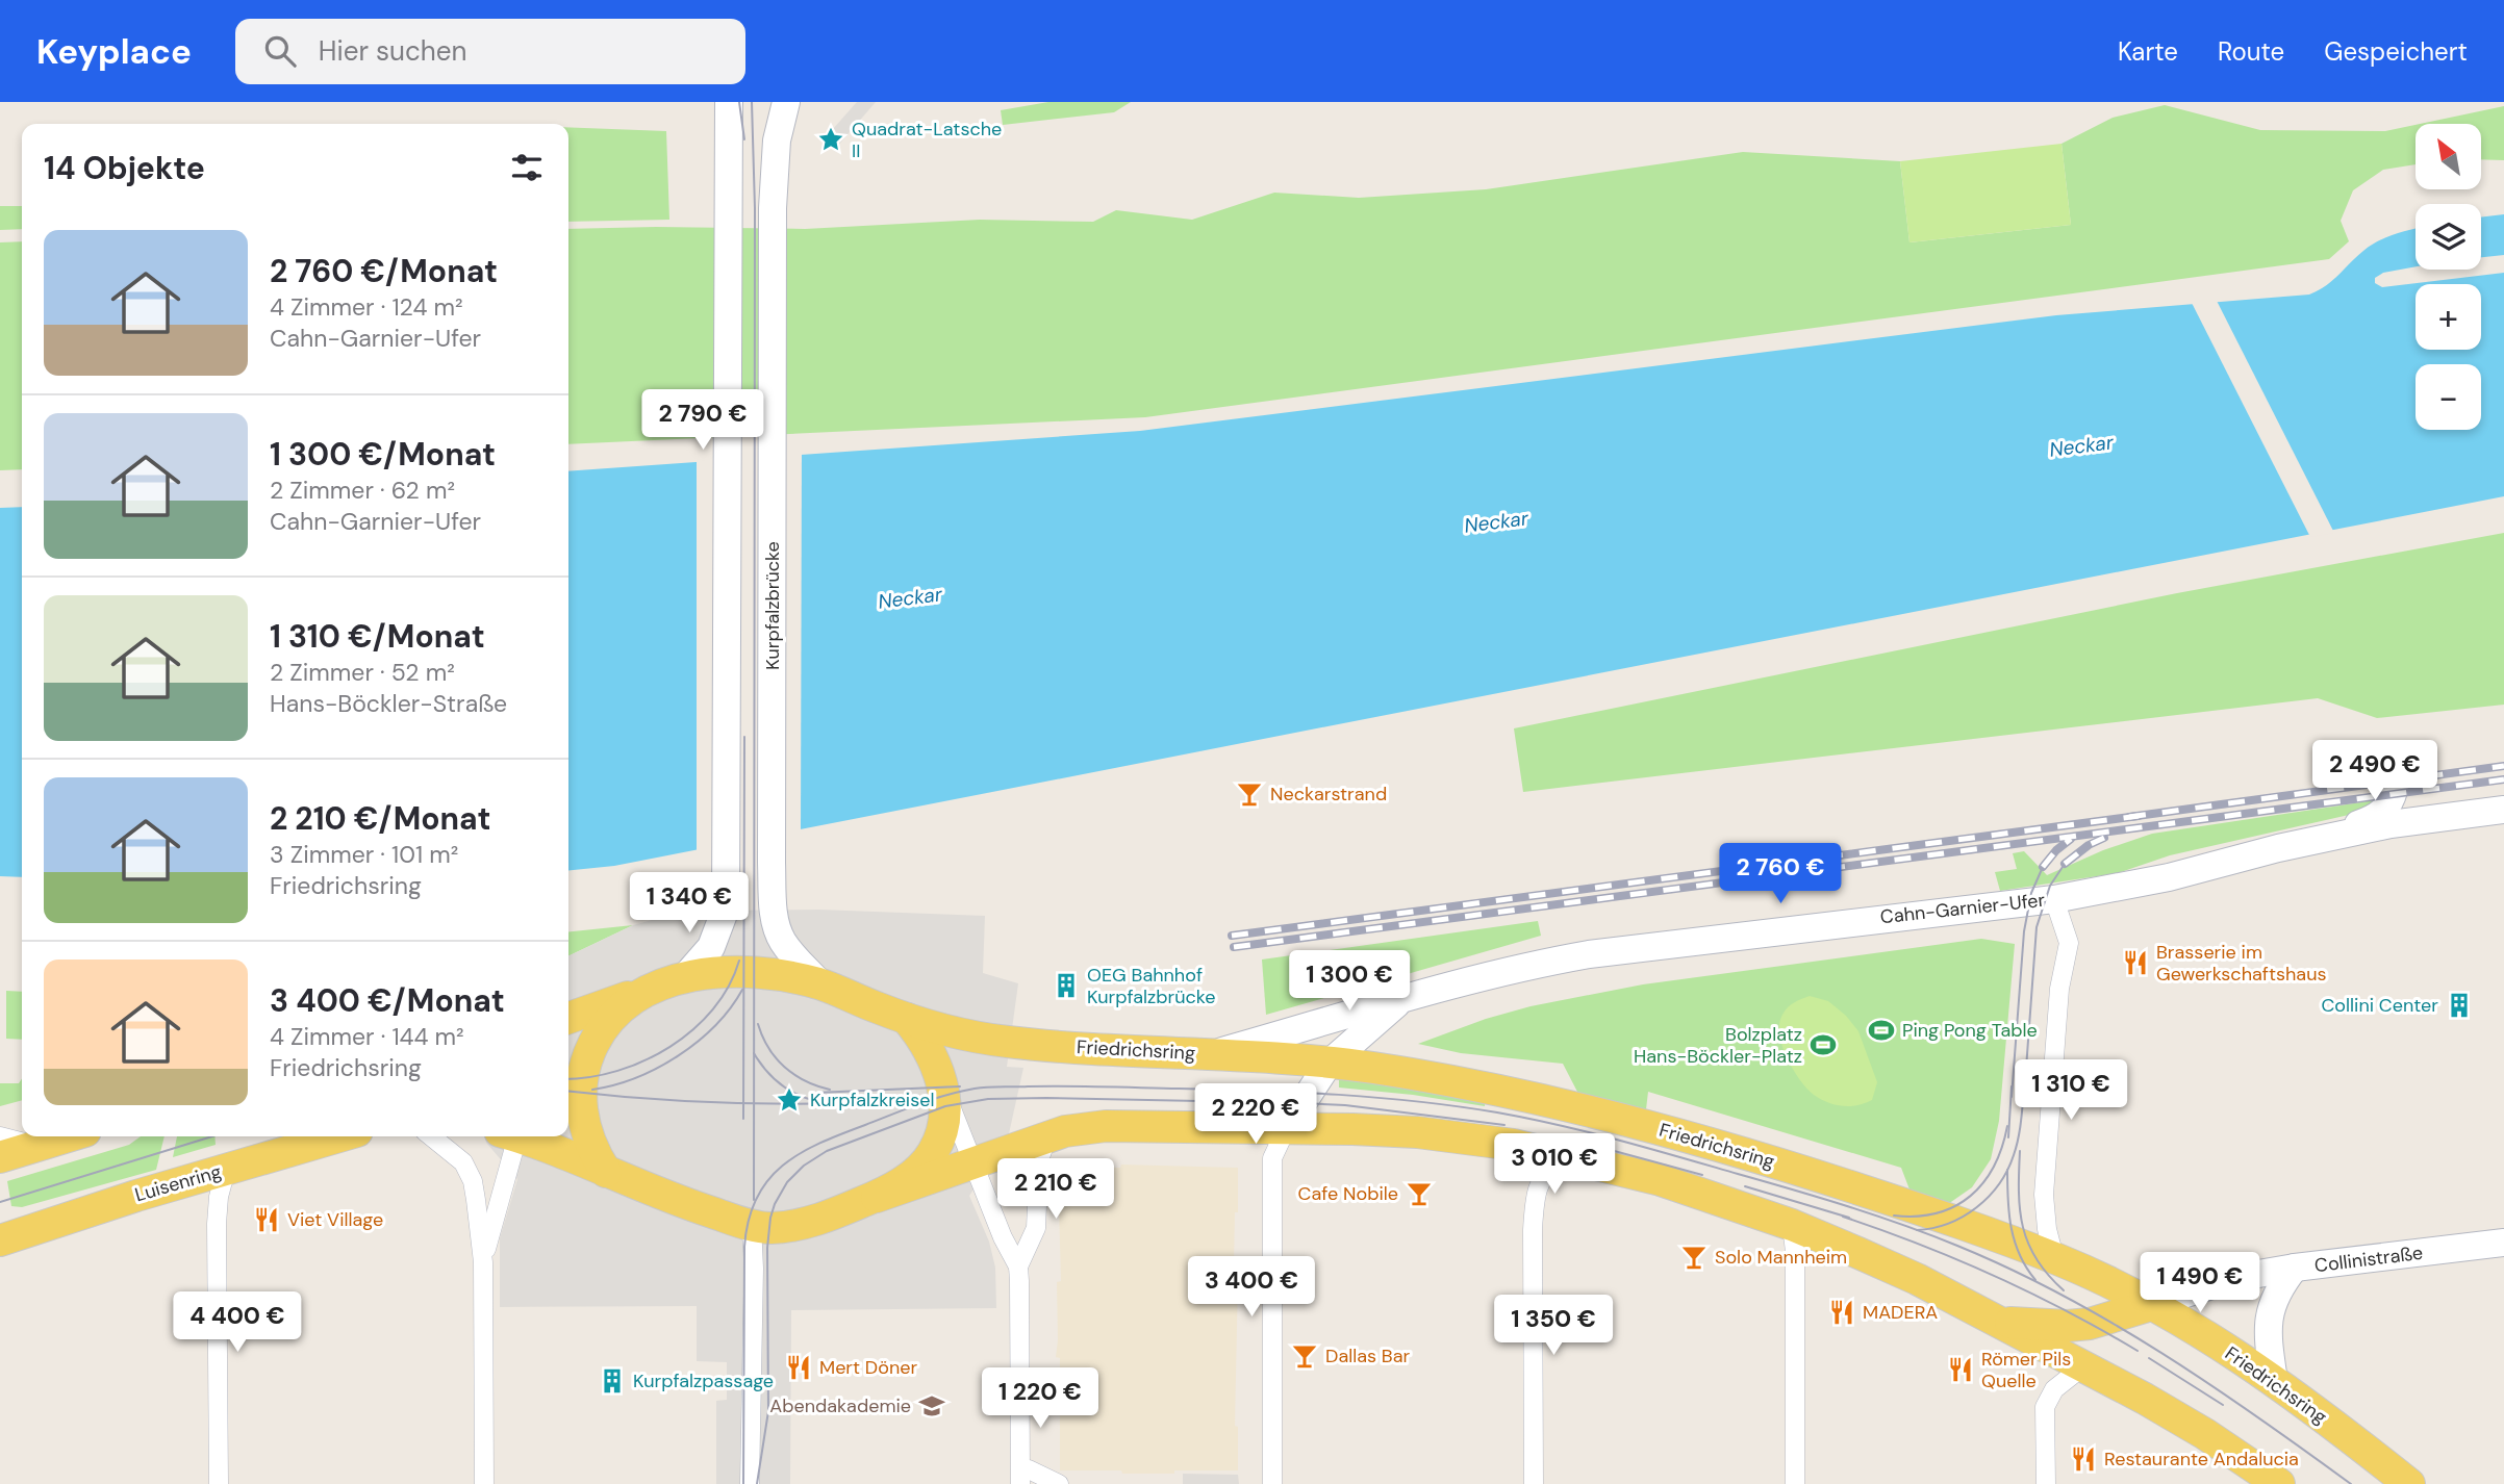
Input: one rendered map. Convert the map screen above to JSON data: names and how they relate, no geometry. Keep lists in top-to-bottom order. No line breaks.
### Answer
{"streets":{"main road":["Friedrichsring","Luisenring"],"street":["Kurpfalzbrücke","Cahn-Garnier-Ufer","Collinistraße"]},"crossings":[["Cahn-Garnier-Ufer","Friedrichsring"],["Friedrichsring","Collinistraße"]],"water":["Neckar"],"places":{"place":["Quadrat-Latsche II","Kurpfalzkreisel"],"bar":["Neckarstrand","Cafe Nobile","Solo Mannheim","Dallas Bar"],"restaurant":["Brasserie im Gewerkschaftshaus","Viet Village","MADERA","Mert Döner","Römer Pils Quelle","Restaurante Andalucia"],"building":["OEG Bahnhof Kurpfalzbrücke","Collini Center","Kurpfalzpassage"],"sports":["Ping Pong Table","Bolzplatz Hans-Böckler-Platz"],"school or university":["Abendakademie"]},"north":"top left","page":{"header":"Keyplace","search":"Hier suchen","nav":["Karte","Route","Gespeichert"],"map_buttons":["+","−"],"heading":"14 Objekte","list":[{"name":"2 760 €/Monat","note":"4 Zimmer · 124 m² · Cahn-Garnier-Ufer"},{"name":"1 300 €/Monat","note":"2 Zimmer · 62 m² · Cahn-Garnier-Ufer"},{"name":"1 310 €/Monat","note":"2 Zimmer · 52 m² · Hans-Böckler-Straße"},{"name":"2 210 €/Monat","note":"3 Zimmer · 101 m² · Friedrichsring"},{"name":"3 400 €/Monat","note":"4 Zimmer · 144 m² · Friedrichsring"}],"price":["2 790 €","2 490 €","2 760 €","1 340 €","1 300 €","1 310 €","2 220 €","3 010 €","2 210 €","1 490 €","3 400 €","4 400 €","1 350 €","1 220 €"]}}
